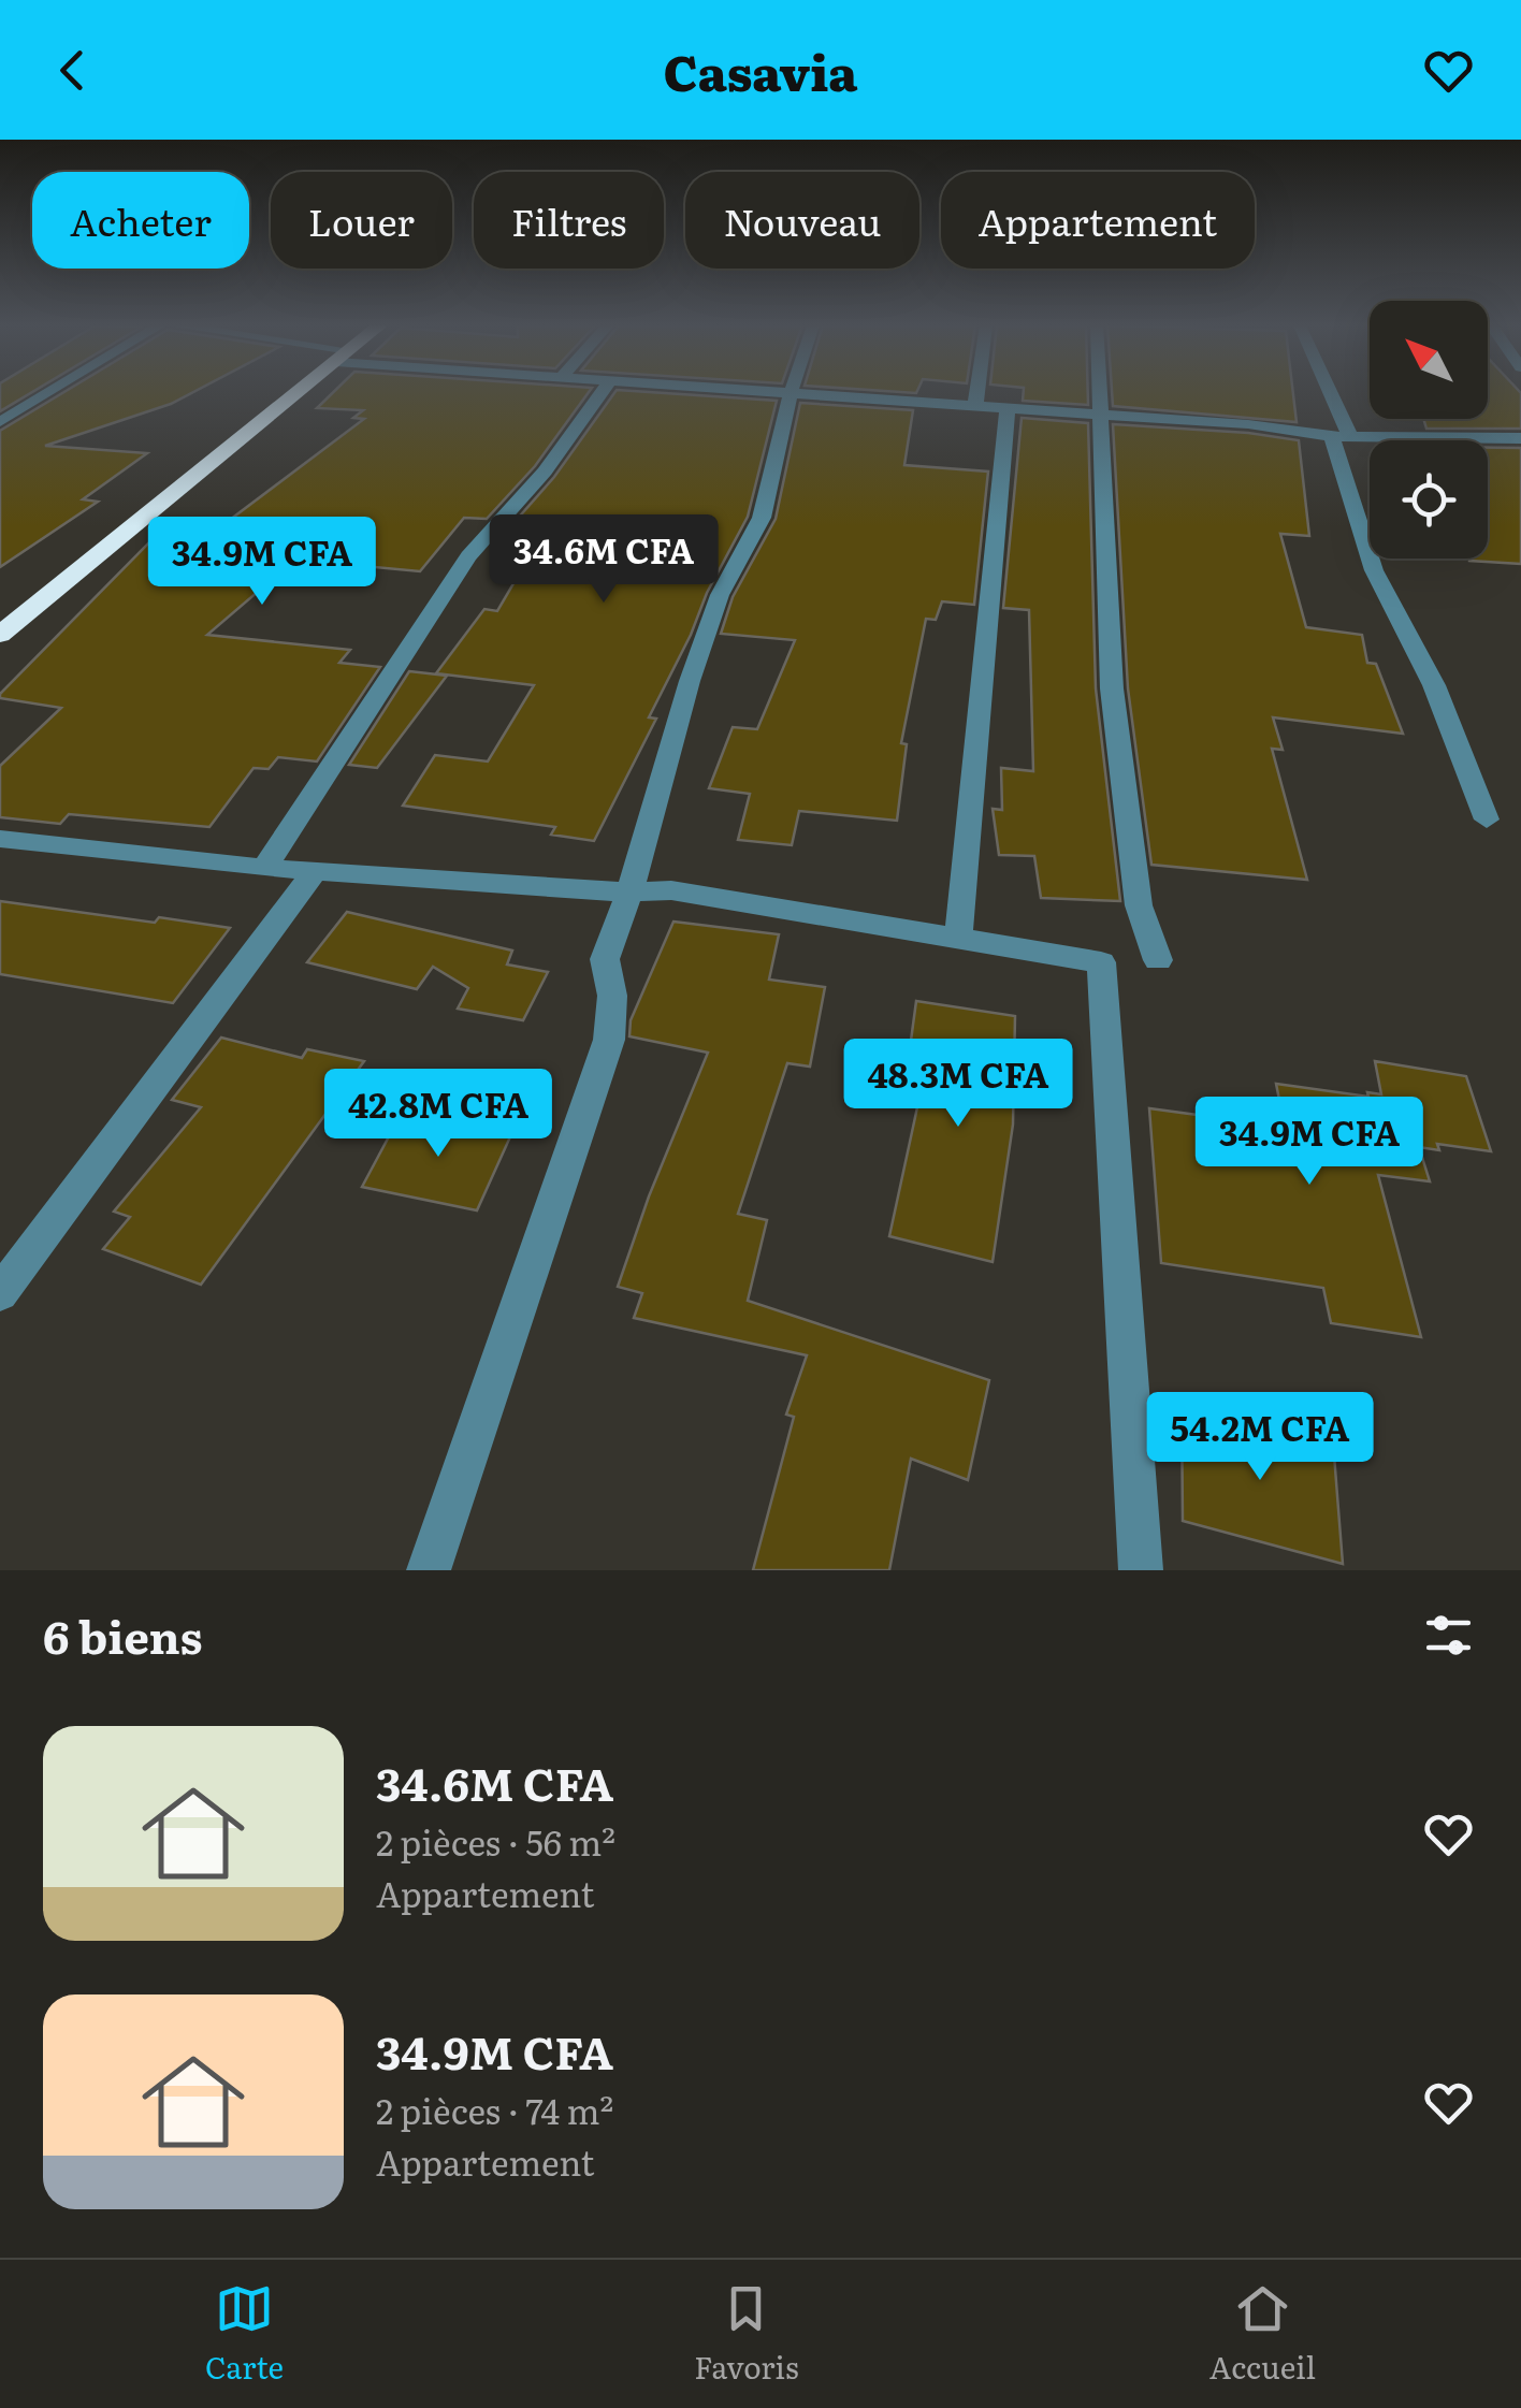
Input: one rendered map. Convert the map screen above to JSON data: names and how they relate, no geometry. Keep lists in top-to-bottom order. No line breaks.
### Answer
{"north":"top left","page":{"header":"Casavia","chip":["Acheter","Louer","Filtres","Nouveau","Appartement"],"price":["34.6M CFA","34.9M CFA","48.3M CFA","42.8M CFA","34.9M CFA","54.2M CFA"],"heading":"6 biens","list":[{"name":"34.6M CFA","note":"2 pièces · 56 m² · Appartement"},{"name":"34.9M CFA","note":"2 pièces · 74 m² · Appartement"}],"tabs":["Carte","Favoris","Accueil"]}}
